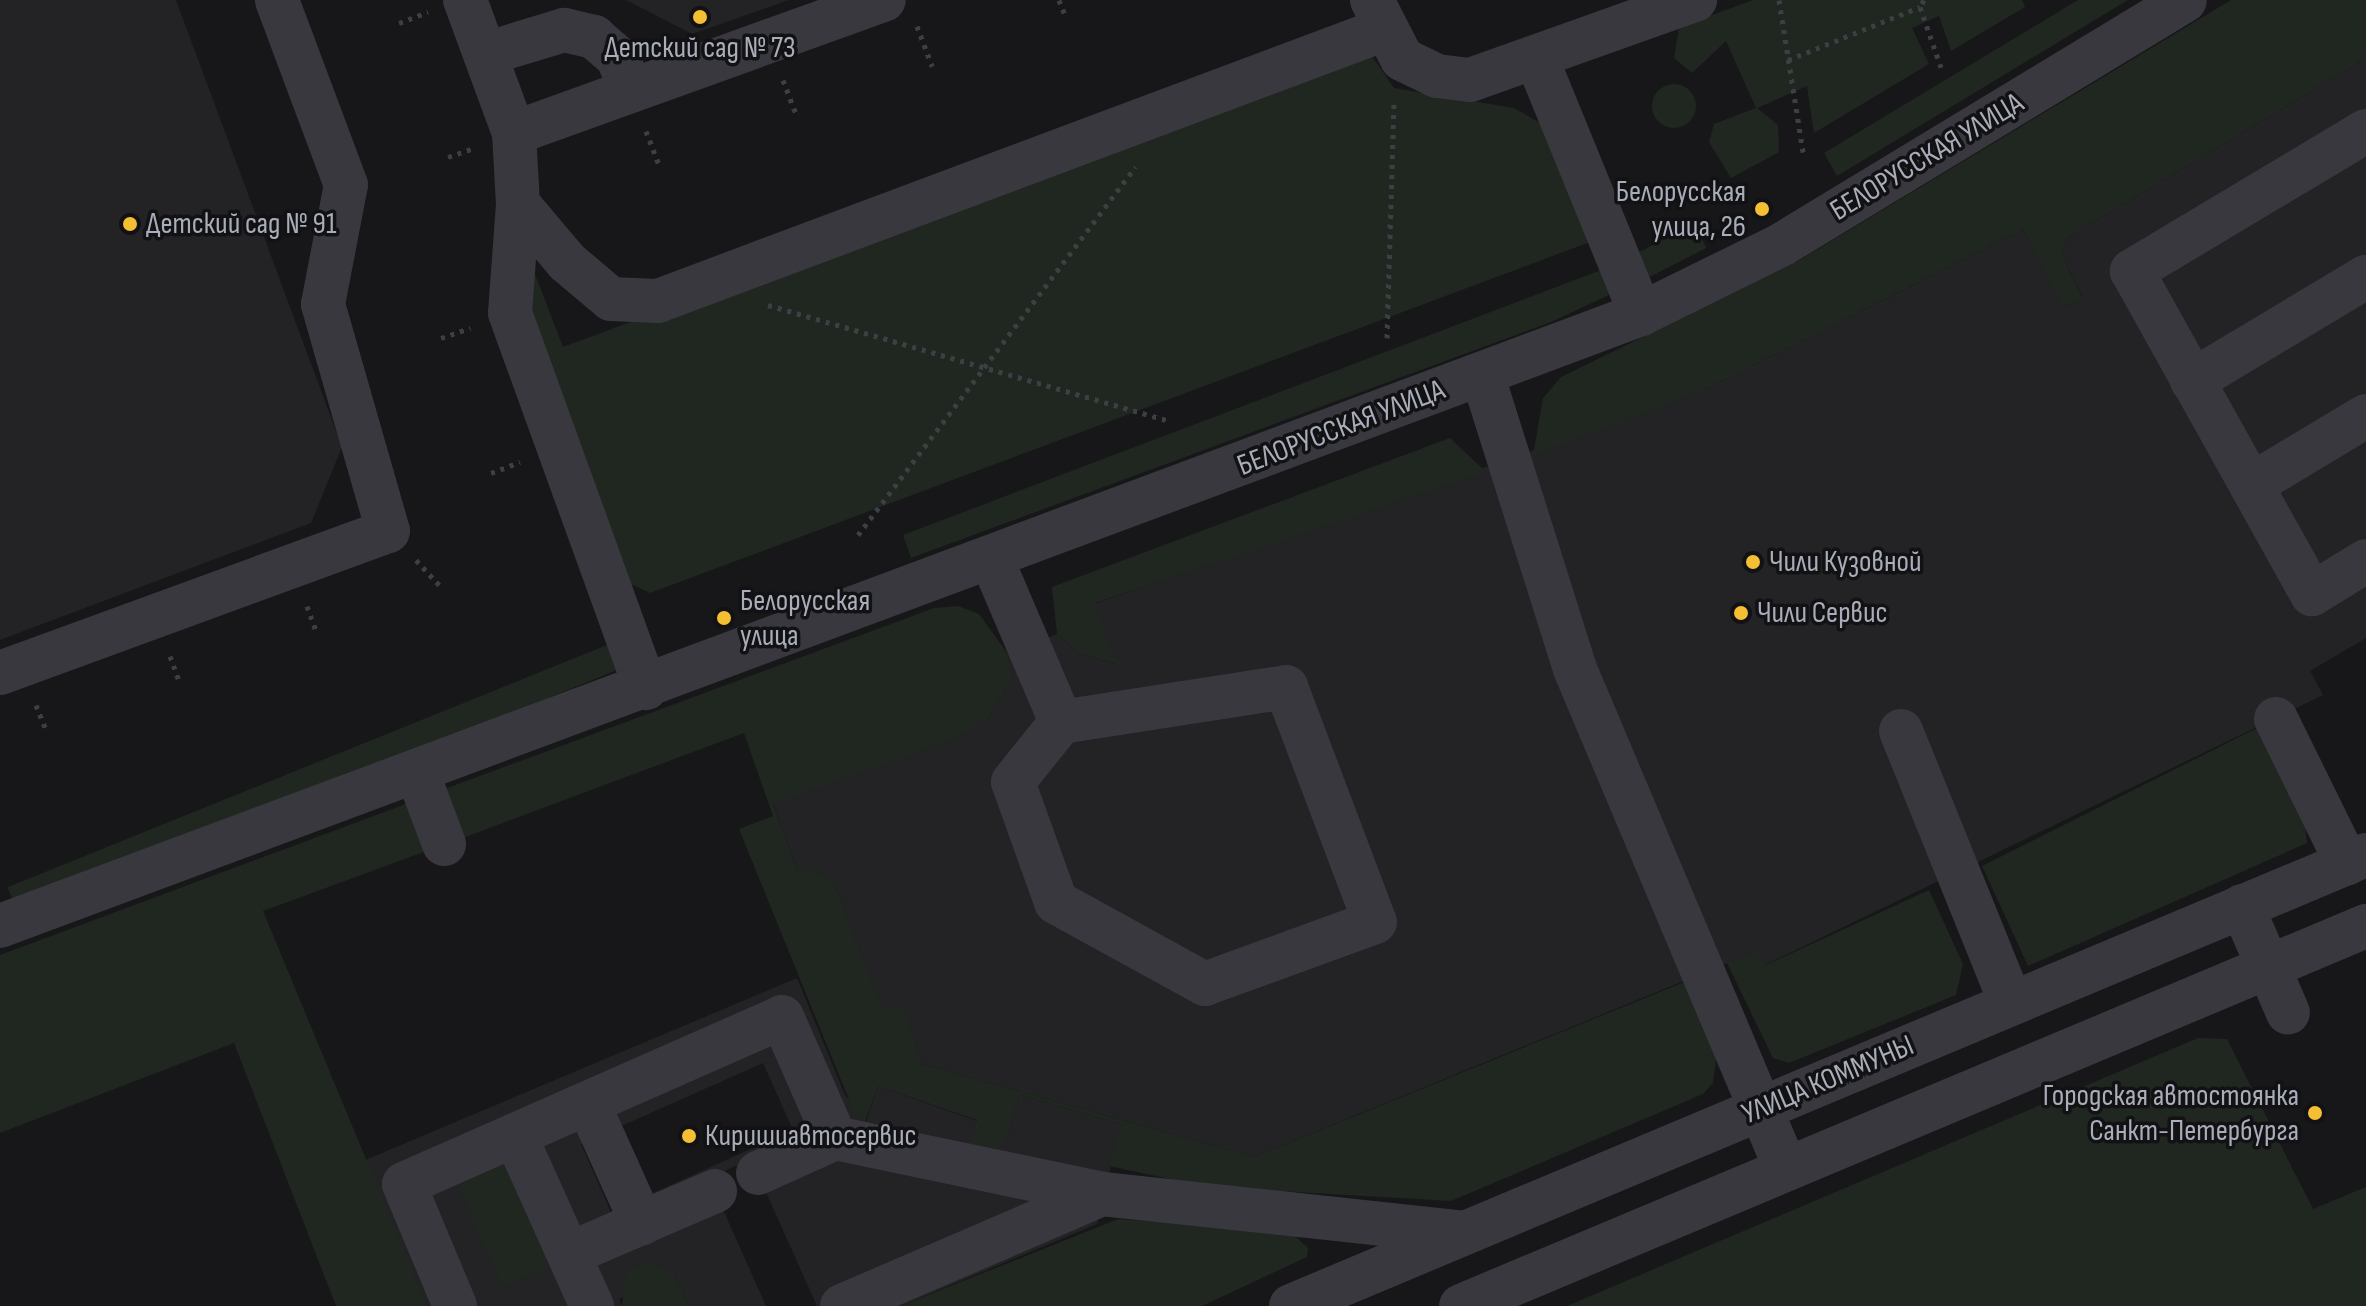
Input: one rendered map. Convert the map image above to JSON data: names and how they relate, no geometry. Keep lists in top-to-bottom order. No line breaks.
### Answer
{"streets":{"street":["БЕЛОРУССКАЯ УЛИЦА","УЛИЦА КОММУНЫ"]},"places":["Детский сад № 73","Белорусская улица, 26","Детский сад № 91","Чили Кузовной","Чили Сервис","Белорусская улица","Городская автостоянка Санкт-Петербурга","Киришиавтосервис"]}
